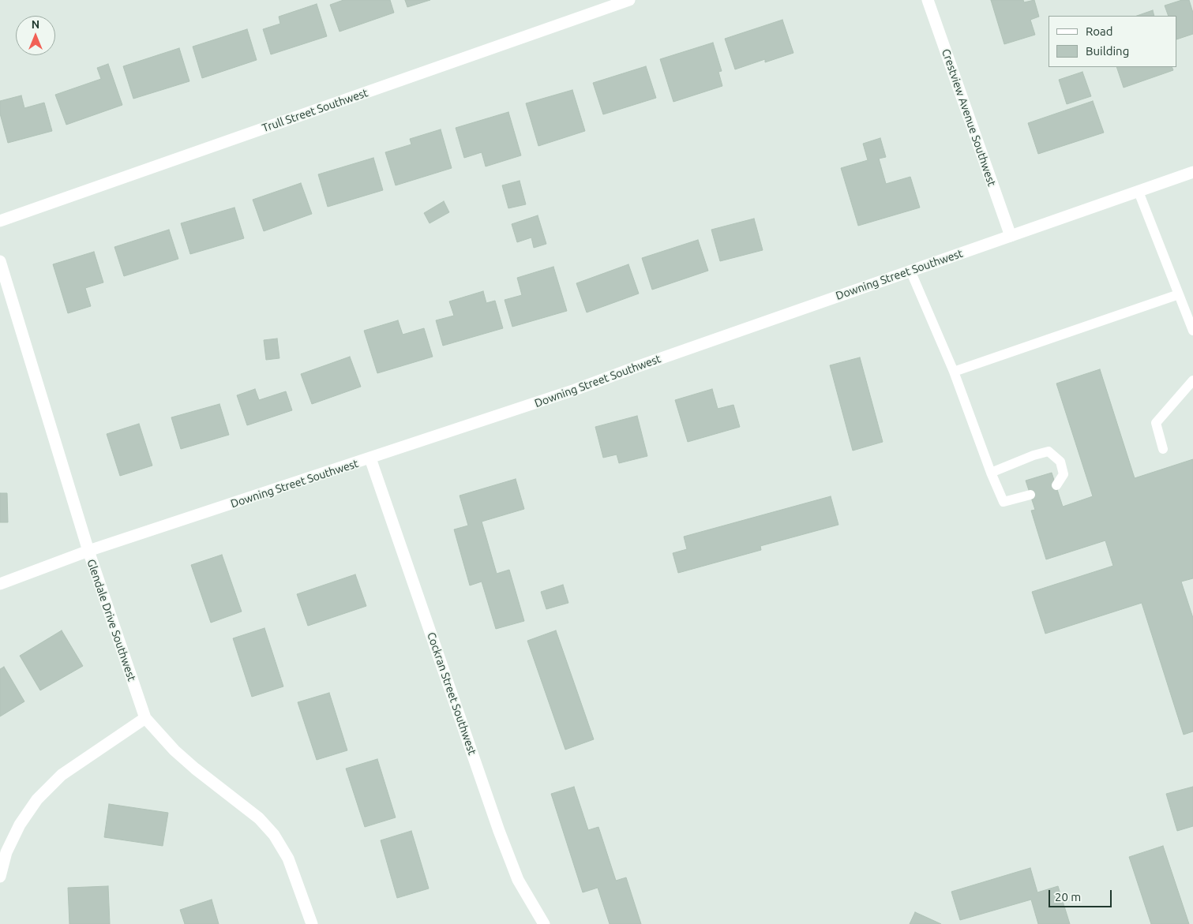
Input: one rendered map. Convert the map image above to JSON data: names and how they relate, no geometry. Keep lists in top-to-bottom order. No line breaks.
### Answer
{"streets":{"street":["Trull Street Southwest","Crestview Avenue Southwest","Downing Street Southwest","Glendale Drive Southwest","Cockran Street Southwest"]},"crossings":[["Crestview Avenue Southwest","Downing Street Southwest"],["Downing Street Southwest","Glendale Drive Southwest"],["Downing Street Southwest","Cockran Street Southwest"]],"legend":["Road","Building"],"scale_bar":"20 m","north":"top"}
